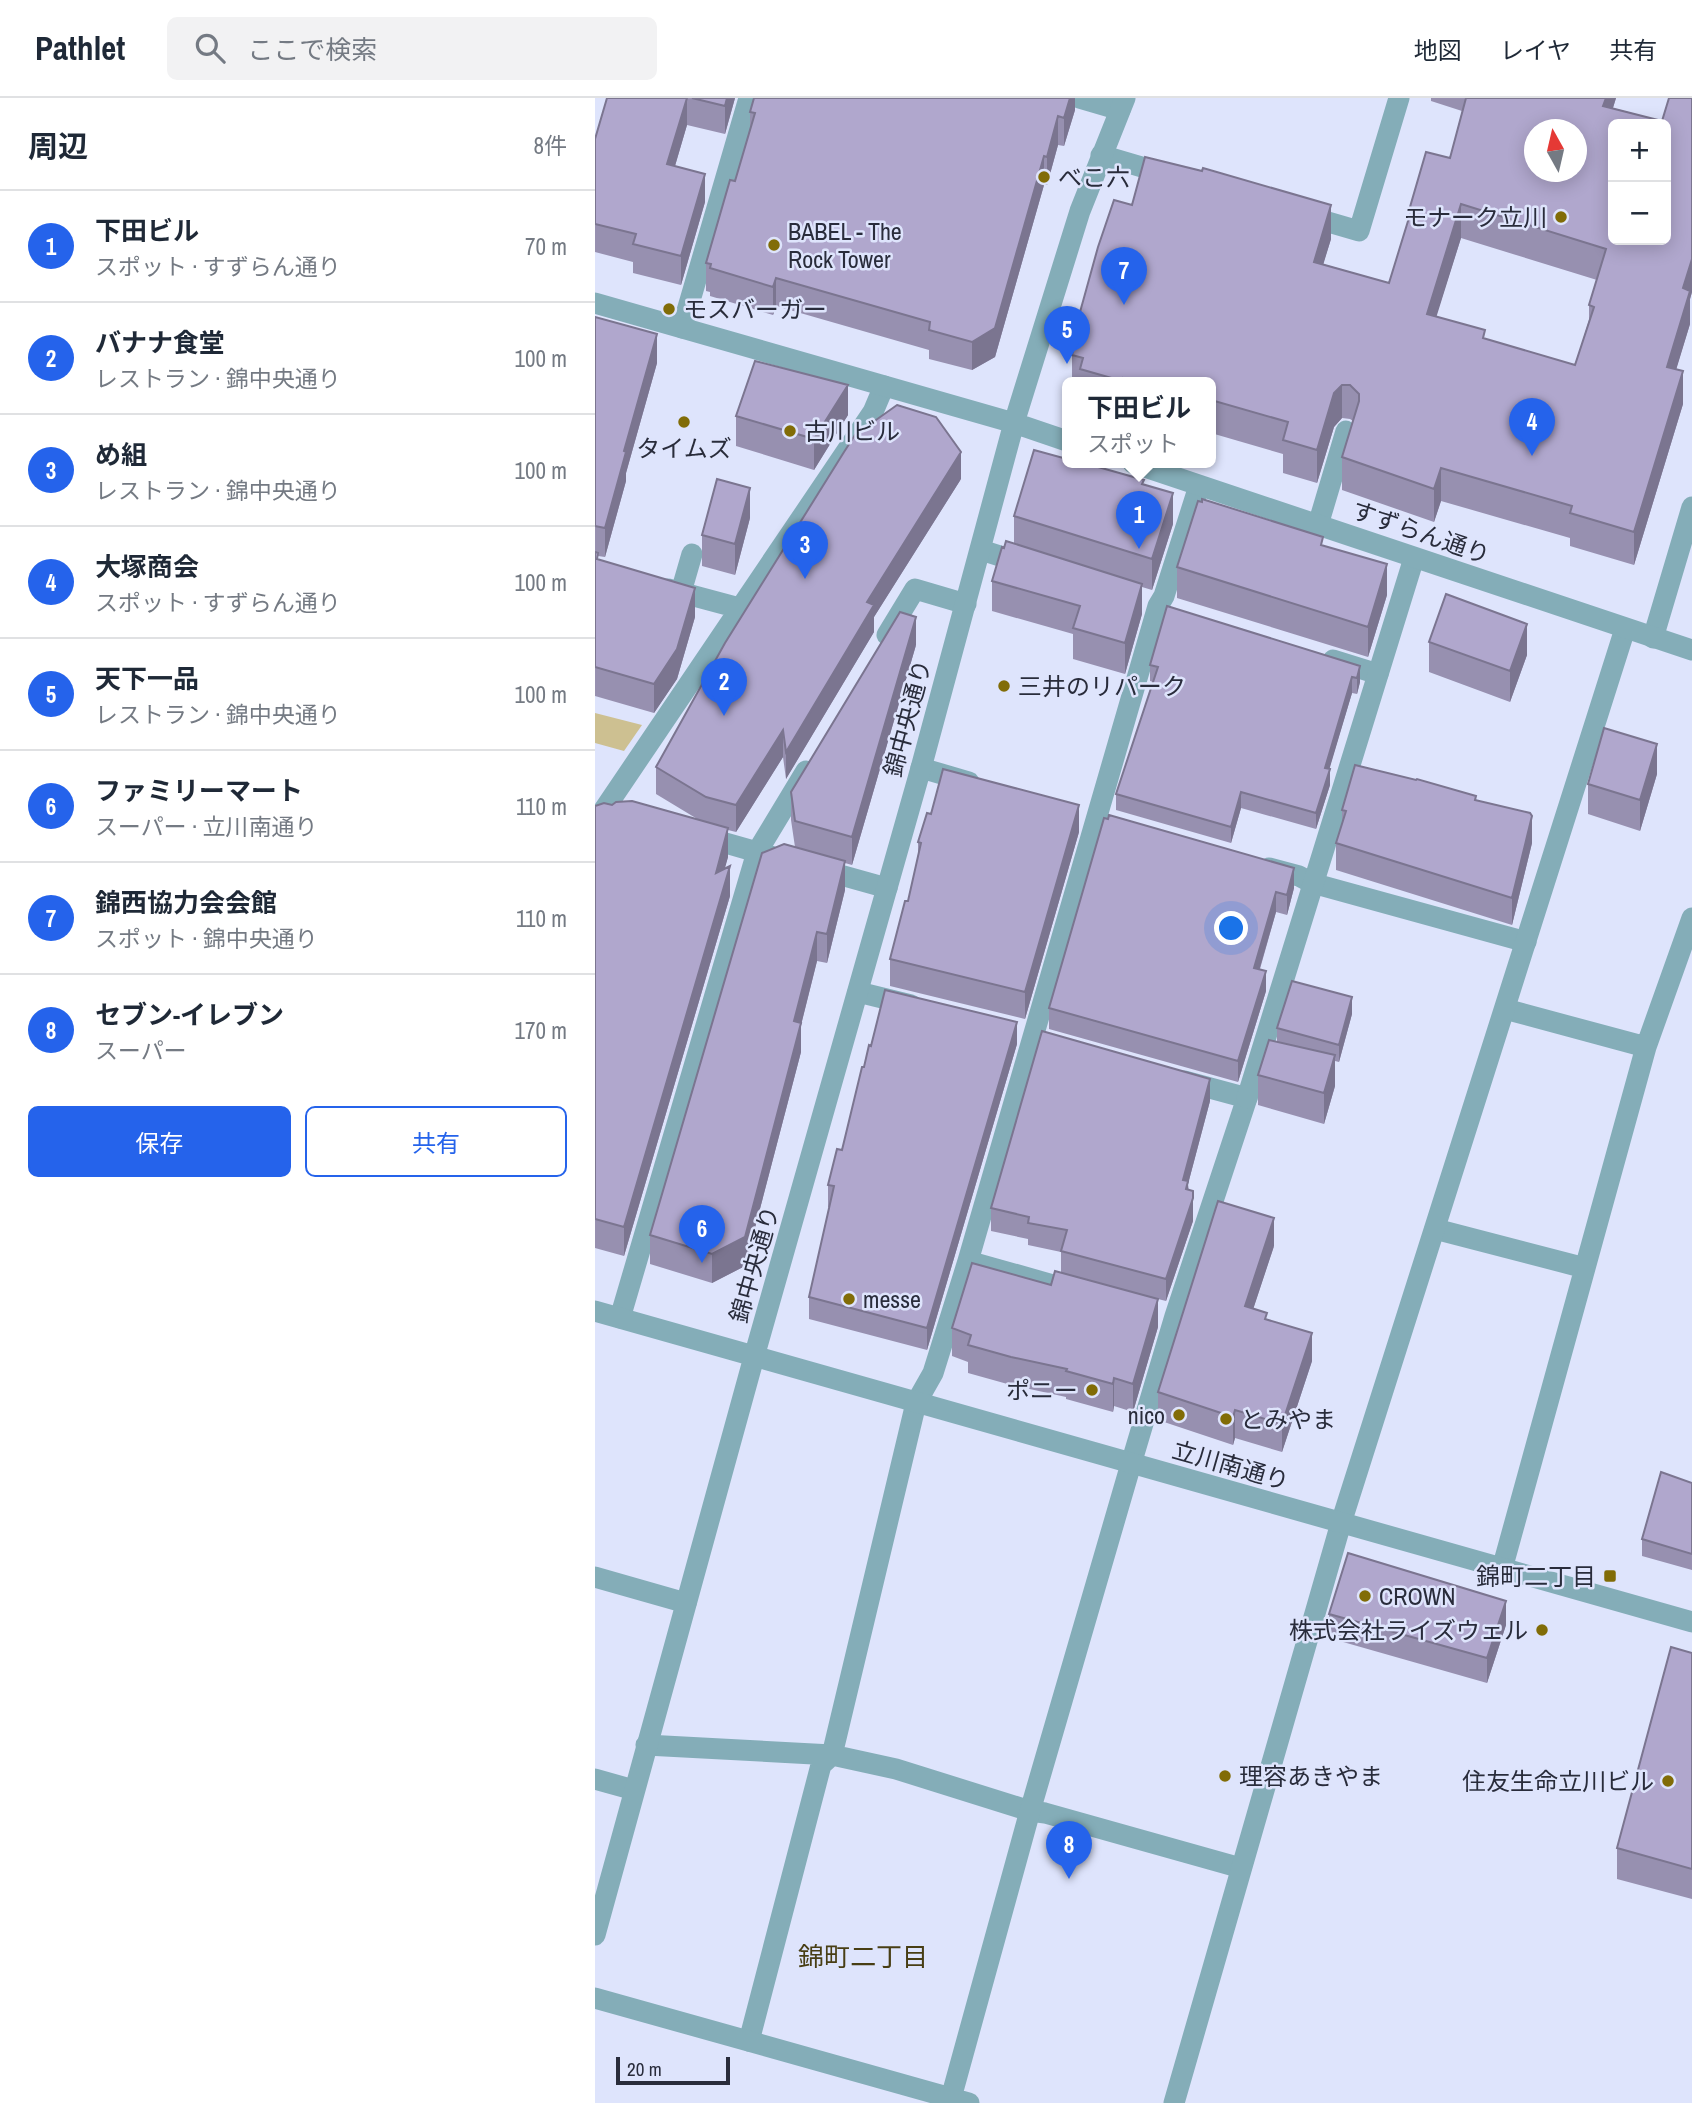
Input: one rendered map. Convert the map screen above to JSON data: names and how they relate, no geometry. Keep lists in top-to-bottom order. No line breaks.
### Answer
{"streets":{"street":["すずらん通り","錦中央通り","立川南通り"]},"crossings":[["錦中央通り","立川南通り"]],"districts":["錦町二丁目"],"places":{"other":["べこ六","モナーク立川","BABEL - The Rock Tower","モスバーガー","タイムズ","古川ビル","三井のリパーク","messe","ポニー","nico","とみやま","CROWN","株式会社ライズウェル","理容あきやま","住友生命立川ビル"],"transit":["錦町二丁目"]},"scale_bar":"20 m","north":"top","page":{"header":"Pathlet","search":"ここで検索","nav":["地図","レイヤ","共有"],"heading":["周辺","8件"],"map_buttons":["+","−"],"list":[{"mark":"1","name":"下田ビル","note":"スポット · すずらん通り","value":"70 m"},{"mark":"2","name":"バナナ食堂","note":"レストラン · 錦中央通り","value":"100 m"},{"mark":"3","name":"め組","note":"レストラン · 錦中央通り","value":"100 m"},{"mark":"4","name":"大塚商会","note":"スポット · すずらん通り","value":"100 m"},{"mark":"5","name":"天下一品","note":"レストラン · 錦中央通り","value":"100 m"},{"mark":"6","name":"ファミリーマート","note":"スーパー · 立川南通り","value":"110 m"},{"mark":"7","name":"錦西協力会会館","note":"スポット · 錦中央通り","value":"110 m"},{"mark":"8","name":"セブン-イレブン","note":"スーパー","value":"170 m"}],"pins":["7","5","4","1","3","2","6","8"],"popup":["下田ビル","スポット"],"buttons":["保存","共有"],"scale":"20 m"}}
